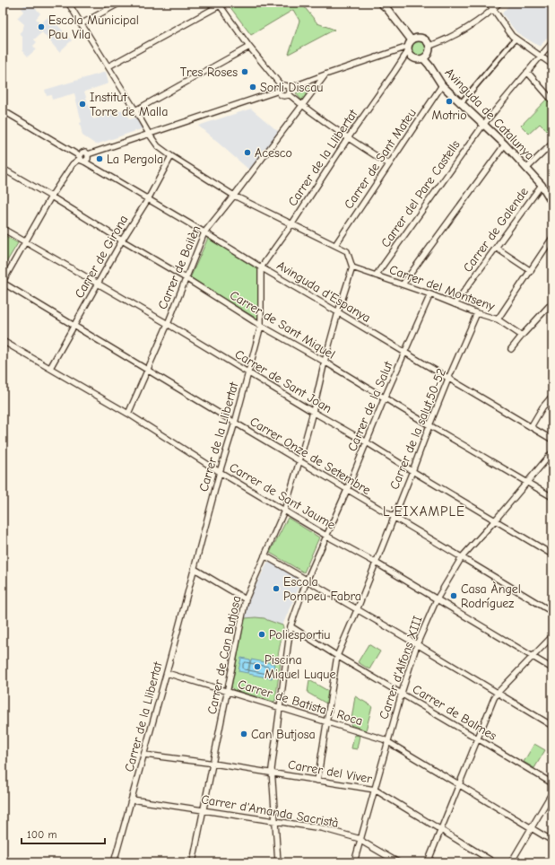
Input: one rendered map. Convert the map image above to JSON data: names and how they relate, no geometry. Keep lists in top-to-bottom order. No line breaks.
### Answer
{"streets":{"street":["Avinguda de Catalunya","Carrer de la Llibertat","Carrer de Sant Mateu","Carrer del Pare Castells","Carrer de Galende","Carrer de Girona","Carrer de Bailèn","Carrer del Montseny","Avinguda d'Espanya","Carrer de Sant Miquel","Carrer de Sant Joan","Carrer de la Salut","Carrer de la salut,50-52","Carrer Onze de Setembre","Carrer de Sant Jaume","Carrer de Can Butjosa","Carrer d'Alfons XIII","Carrer de Batista i Roca","Carrer de Balmes","Carrer del Viver","Carrer d'Amanda Sacristà"]},"crossings":[["Avinguda de Catalunya","Carrer de la Llibertat"],["Avinguda de Catalunya","Carrer de Sant Mateu"],["Avinguda de Catalunya","Carrer del Pare Castells"],["Avinguda de Catalunya","Carrer de Galende"],["Carrer de la Llibertat","Avinguda d'Espanya"],["Carrer de la Llibertat","Carrer de Sant Miquel"],["Carrer de la Llibertat","Carrer de Sant Joan"],["Carrer de la Llibertat","Carrer Onze de Setembre"],["Carrer de la Llibertat","Carrer de Sant Jaume"],["Carrer de la Llibertat","Carrer de Batista i Roca"],["Carrer de la Llibertat","Carrer del Viver"],["Carrer de la Llibertat","Carrer d'Amanda Sacristà"],["Carrer del Pare Castells","Carrer del Montseny"],["Carrer de Galende","Carrer del Montseny"],["Carrer de Girona","Avinguda d'Espanya"],["Carrer de Girona","Carrer de Sant Miquel"],["Carrer de Girona","Carrer de Sant Joan"],["Carrer de Girona","Carrer Onze de Setembre"],["Carrer de Girona","Carrer de Sant Jaume"],["Carrer de Bailèn","Avinguda d'Espanya"],["Carrer de Bailèn","Carrer de Sant Miquel"],["Carrer de Bailèn","Carrer de Sant Joan"],["Carrer de Bailèn","Carrer Onze de Setembre"],["Carrer de Bailèn","Carrer de Sant Jaume"],["Carrer del Montseny","Carrer de la Salut"],["Carrer del Montseny","Carrer de la salut,50-52"],["Carrer del Montseny","Carrer de Can Butjosa"],["Avinguda d'Espanya","Carrer de la Salut"],["Avinguda d'Espanya","Carrer de la salut,50-52"],["Avinguda d'Espanya","Carrer de Can Butjosa"],["Carrer de Sant Miquel","Carrer de la Salut"],["Carrer de Sant Miquel","Carrer de la salut,50-52"],["Carrer de Sant Miquel","Carrer de Can Butjosa"],["Carrer de Sant Miquel","Carrer d'Alfons XIII"],["Carrer de Sant Joan","Carrer de la Salut"],["Carrer de Sant Joan","Carrer de la salut,50-52"],["Carrer de Sant Joan","Carrer de Can Butjosa"],["Carrer de Sant Joan","Carrer d'Alfons XIII"],["Carrer de la Salut","Carrer Onze de Setembre"],["Carrer de la Salut","Carrer de Sant Jaume"],["Carrer de la Salut","Carrer de Batista i Roca"],["Carrer de la Salut","Carrer de Balmes"],["Carrer de la Salut","Carrer del Viver"],["Carrer de la Salut","Carrer d'Amanda Sacristà"],["Carrer de la salut,50-52","Carrer Onze de Setembre"],["Carrer de la salut,50-52","Carrer de Sant Jaume"],["Carrer de la salut,50-52","Carrer de Batista i Roca"],["Carrer de la salut,50-52","Carrer de Balmes"],["Carrer de la salut,50-52","Carrer del Viver"],["Carrer Onze de Setembre","Carrer de Can Butjosa"],["Carrer Onze de Setembre","Carrer d'Alfons XIII"],["Carrer de Sant Jaume","Carrer de Can Butjosa"],["Carrer de Sant Jaume","Carrer d'Alfons XIII"],["Carrer de Can Butjosa","Carrer de Batista i Roca"],["Carrer de Can Butjosa","Carrer del Viver"],["Carrer de Can Butjosa","Carrer d'Amanda Sacristà"],["Carrer d'Alfons XIII","Carrer de Batista i Roca"],["Carrer d'Alfons XIII","Carrer de Balmes"],["Carrer d'Alfons XIII","Carrer del Viver"],["Carrer d'Alfons XIII","Carrer d'Amanda Sacristà"]],"districts":["L'EIXAMPLE"],"places":["Escola Municipal Pau Vila","Tres Roses","Sorli Discau","Motrio","Institut Torre de Malla","Acesco","La Pergola","Escola Pompeu Fabra","Casa Àngel Rodríguez","Poliesportiu","Piscina Miquel Luque","Can Butjosa"],"scale_bar":"100 m"}
